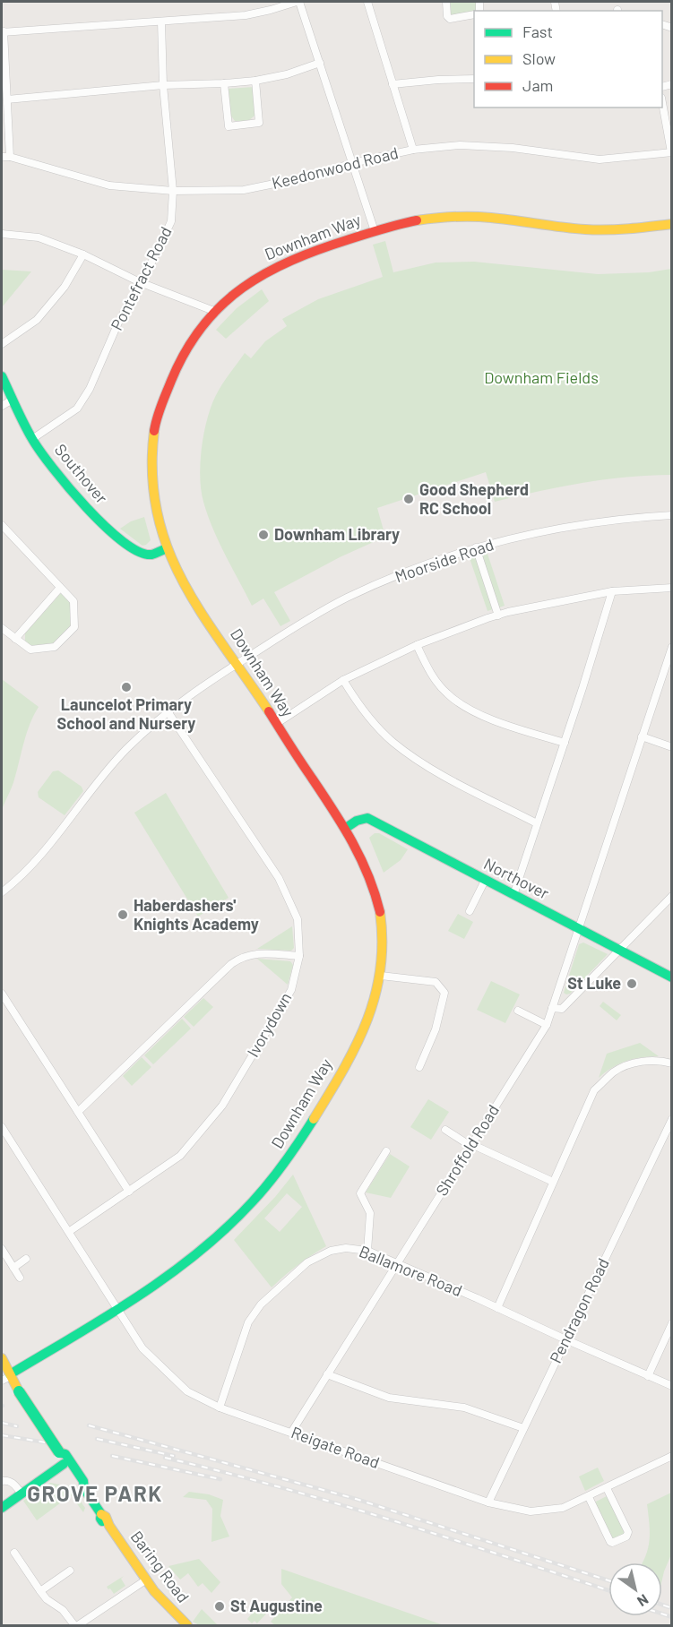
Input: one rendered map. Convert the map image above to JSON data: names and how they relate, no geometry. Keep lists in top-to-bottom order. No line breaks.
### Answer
{"streets":{"street":["Keedonwood Road","Downham Way","Pontefract Road","Southover","Moorside Road","Northover","Ivorydown","Shroffold Road","Ballamore Road","Pendragon Road","Reigate Road","Baring Road"]},"crossings":[["Keedonwood Road","Pontefract Road"],["Downham Way","Southover"],["Downham Way","Moorside Road"],["Downham Way","Northover"],["Downham Way","Reigate Road"],["Downham Way","Baring Road"],["Pontefract Road","Southover"],["Moorside Road","Ivorydown"],["Northover","Shroffold Road"],["Ivorydown","Reigate Road"],["Shroffold Road","Ballamore Road"],["Shroffold Road","Reigate Road"],["Ballamore Road","Pendragon Road"],["Ballamore Road","Reigate Road"],["Pendragon Road","Reigate Road"]],"districts":["GROVE PARK"],"parks":["Downham Fields"],"places":["Good Shepherd RC School","Downham Library","Launcelot Primary School and Nursery","Haberdashers' Knights Academy","St Luke","St Augustine"],"legend":["Fast","Slow","Jam"],"north":"bottom right"}
